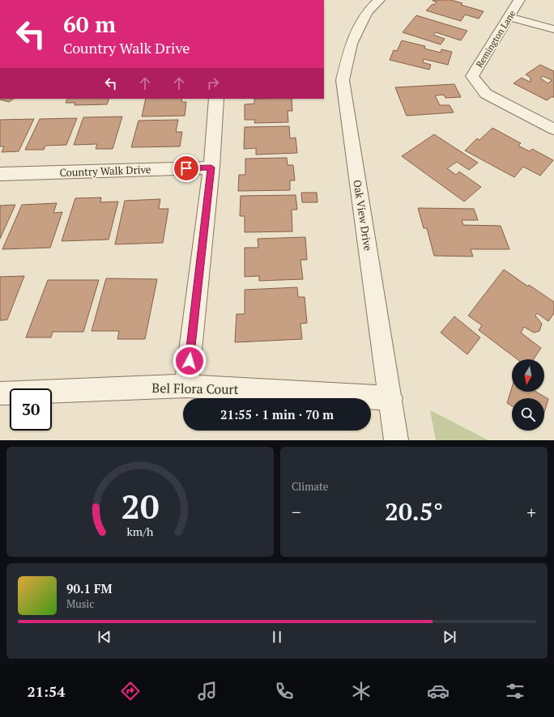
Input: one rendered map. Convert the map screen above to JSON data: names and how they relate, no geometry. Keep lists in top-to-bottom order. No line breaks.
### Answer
{"streets":{"street":["Remington Lane","Country Walk Drive","Oak View Drive","Bel Flora Court"]},"crossings":[["Oak View Drive","Bel Flora Court"]],"north":"bottom","page":{"turn":["60 m","Country Walk Drive"],"limit":"30","trip":"21:55 · 1 min · 70 m","tile":"Climate","heat":["−","20.5°","+"],"song":["90.1 FM","Music"],"tabs":"21:54","gauge":["20","km/h"]}}
